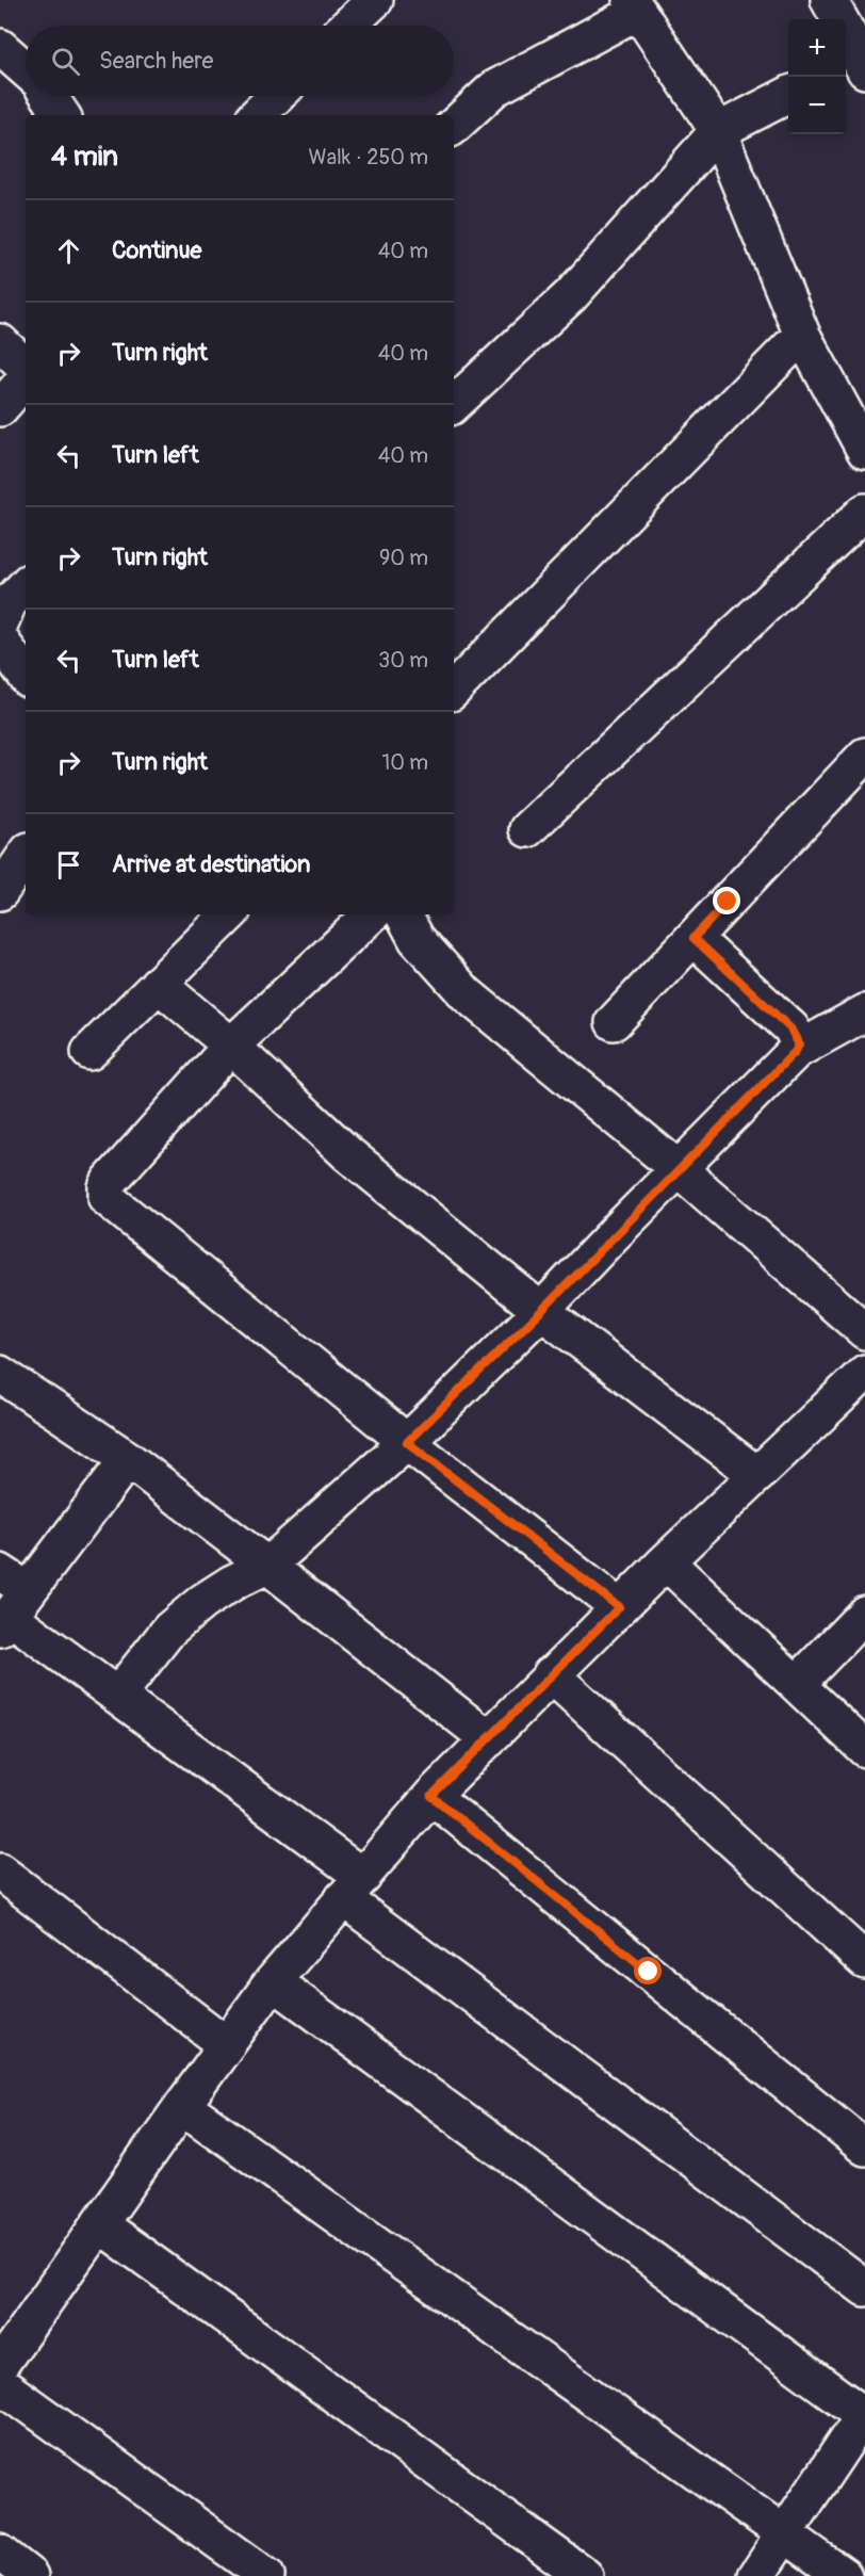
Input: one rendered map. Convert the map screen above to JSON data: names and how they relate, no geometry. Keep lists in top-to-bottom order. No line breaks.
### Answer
{"page":{"map_buttons":["+","−"],"search":"Search here","heading":["4 min","Walk · 250 m"],"list":[["Continue","40 m"],["Turn right","40 m"],["Turn left","40 m"],["Turn right","90 m"],["Turn left","30 m"],["Turn right","10 m"],"Arrive at destination"]}}
